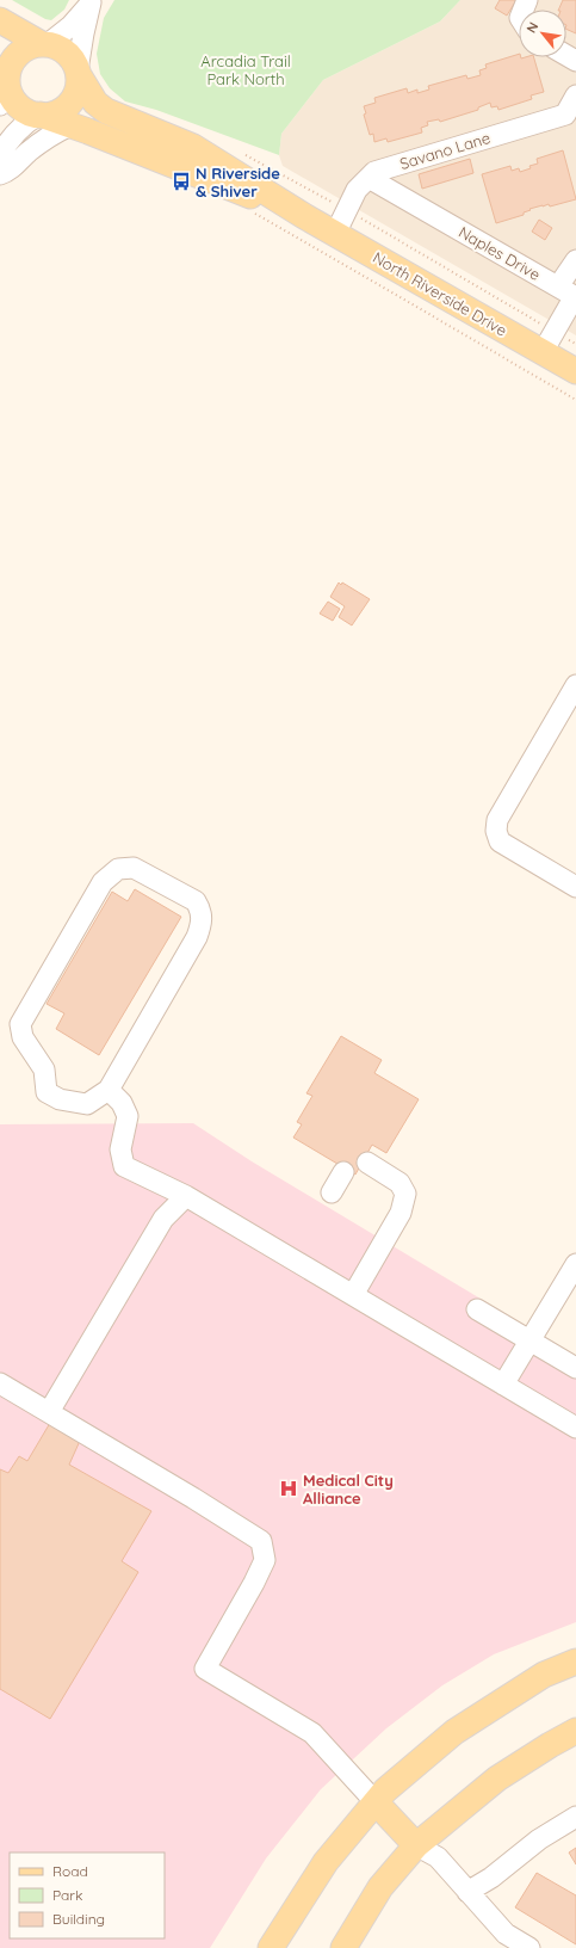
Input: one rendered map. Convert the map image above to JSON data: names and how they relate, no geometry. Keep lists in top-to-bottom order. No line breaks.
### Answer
{"streets":{"main road":["North Riverside Drive"],"street":["Savano Lane","Naples Drive"]},"crossings":[["Savano Lane","Naples Drive"],["Savano Lane","North Riverside Drive"]],"parks":["Arcadia Trail Park North"],"places":{"bus stop":["N Riverside & Shiver"],"hospital":["Medical City Alliance"]},"legend":["Road","Park","Building"],"north":"top left"}
